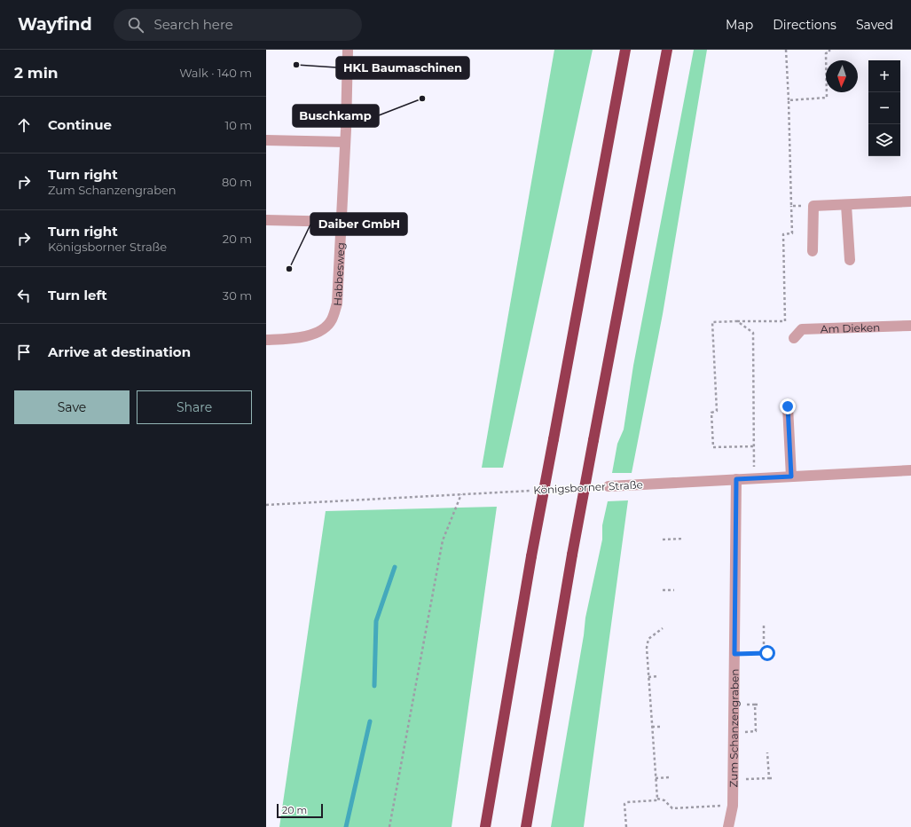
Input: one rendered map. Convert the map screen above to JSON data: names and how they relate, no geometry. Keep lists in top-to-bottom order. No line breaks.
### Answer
{"streets":{"street":["Habbesweg","Am Dieken","Königsborner Straße","Zum Schanzengraben"]},"crossings":[["Königsborner Straße","Zum Schanzengraben"]],"places":["HKL Baumaschinen","Buschkamp","Daiber GmbH"],"scale_bar":"20 m","north":"bottom","page":{"header":"Wayfind","search":"Search here","nav":["Map","Directions","Saved"],"heading":["2 min","Walk · 140 m"],"map_buttons":["+","−"],"list":[["Continue","10 m"],["Turn right","Zum Schanzengraben","80 m"],["Turn right","Königsborner Straße","20 m"],["Turn left","30 m"],"Arrive at destination"],"buttons":["Save","Share"],"scale":"20 m"}}
